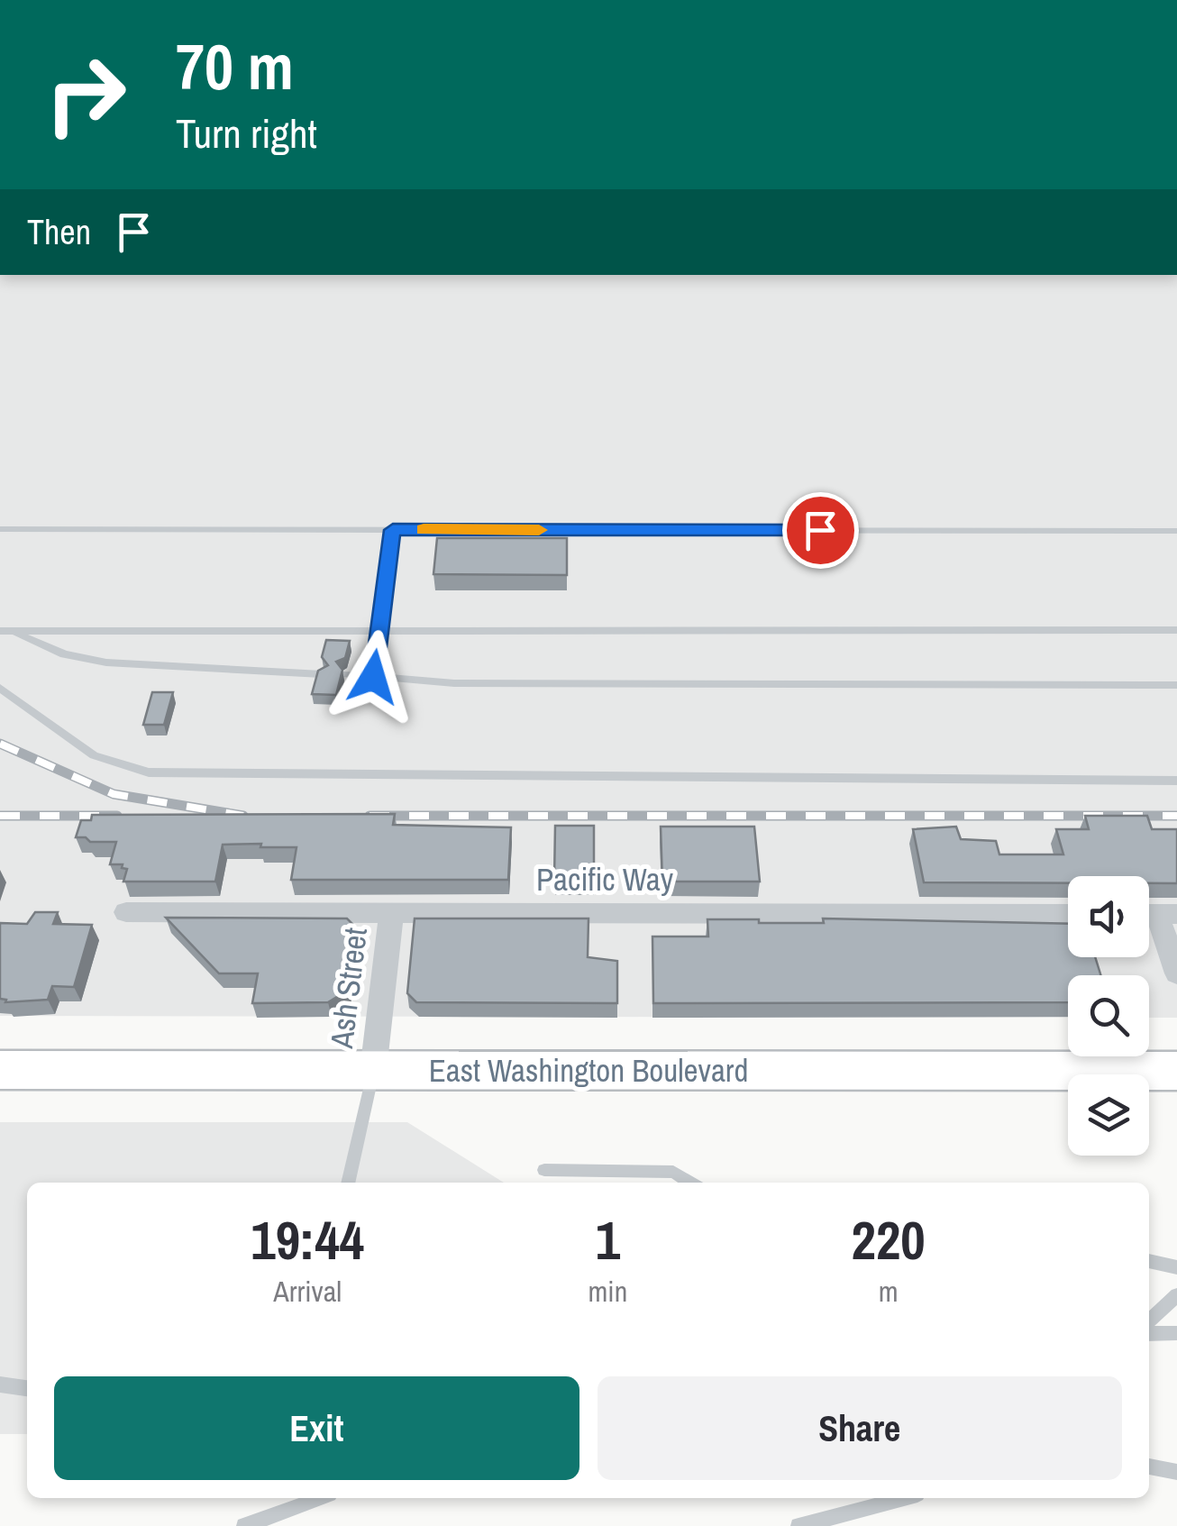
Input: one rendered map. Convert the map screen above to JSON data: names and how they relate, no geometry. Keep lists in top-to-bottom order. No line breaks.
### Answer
{"streets":{"main road":["East Washington Boulevard"],"street":["Pacific Way","Ash Street"]},"crossings":[["Pacific Way","Ash Street"],["Ash Street","East Washington Boulevard"]],"page":{"turn":["70 m","Turn right"],"then":"Then","eta":["19:44","Arrival","1","min","220","m"],"buttons":["Exit","Share"]}}
